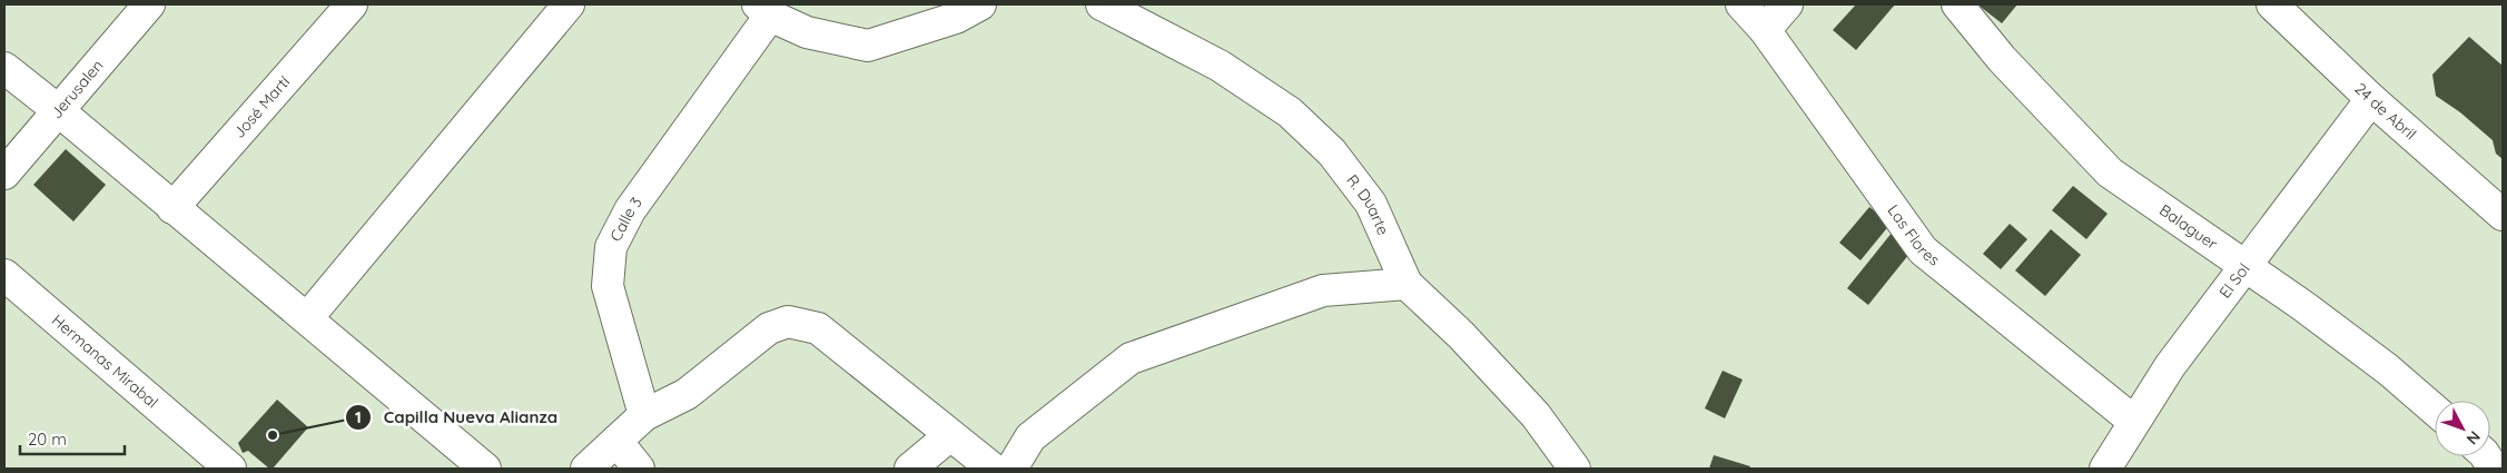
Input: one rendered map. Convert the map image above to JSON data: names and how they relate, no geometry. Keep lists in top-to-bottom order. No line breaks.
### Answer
{"streets":{"street":["Jerusalen","José Martí","24 de Abril","R. Duarte","Calle 3","Balaguer","Las Flores","El Sol","Hermanas Mirabal"]},"crossings":[["24 de Abril","El Sol"],["Balaguer","El Sol"],["Las Flores","El Sol"]],"places":["Capilla Nueva Alianza"],"scale_bar":"20 m","north":"bottom right"}
